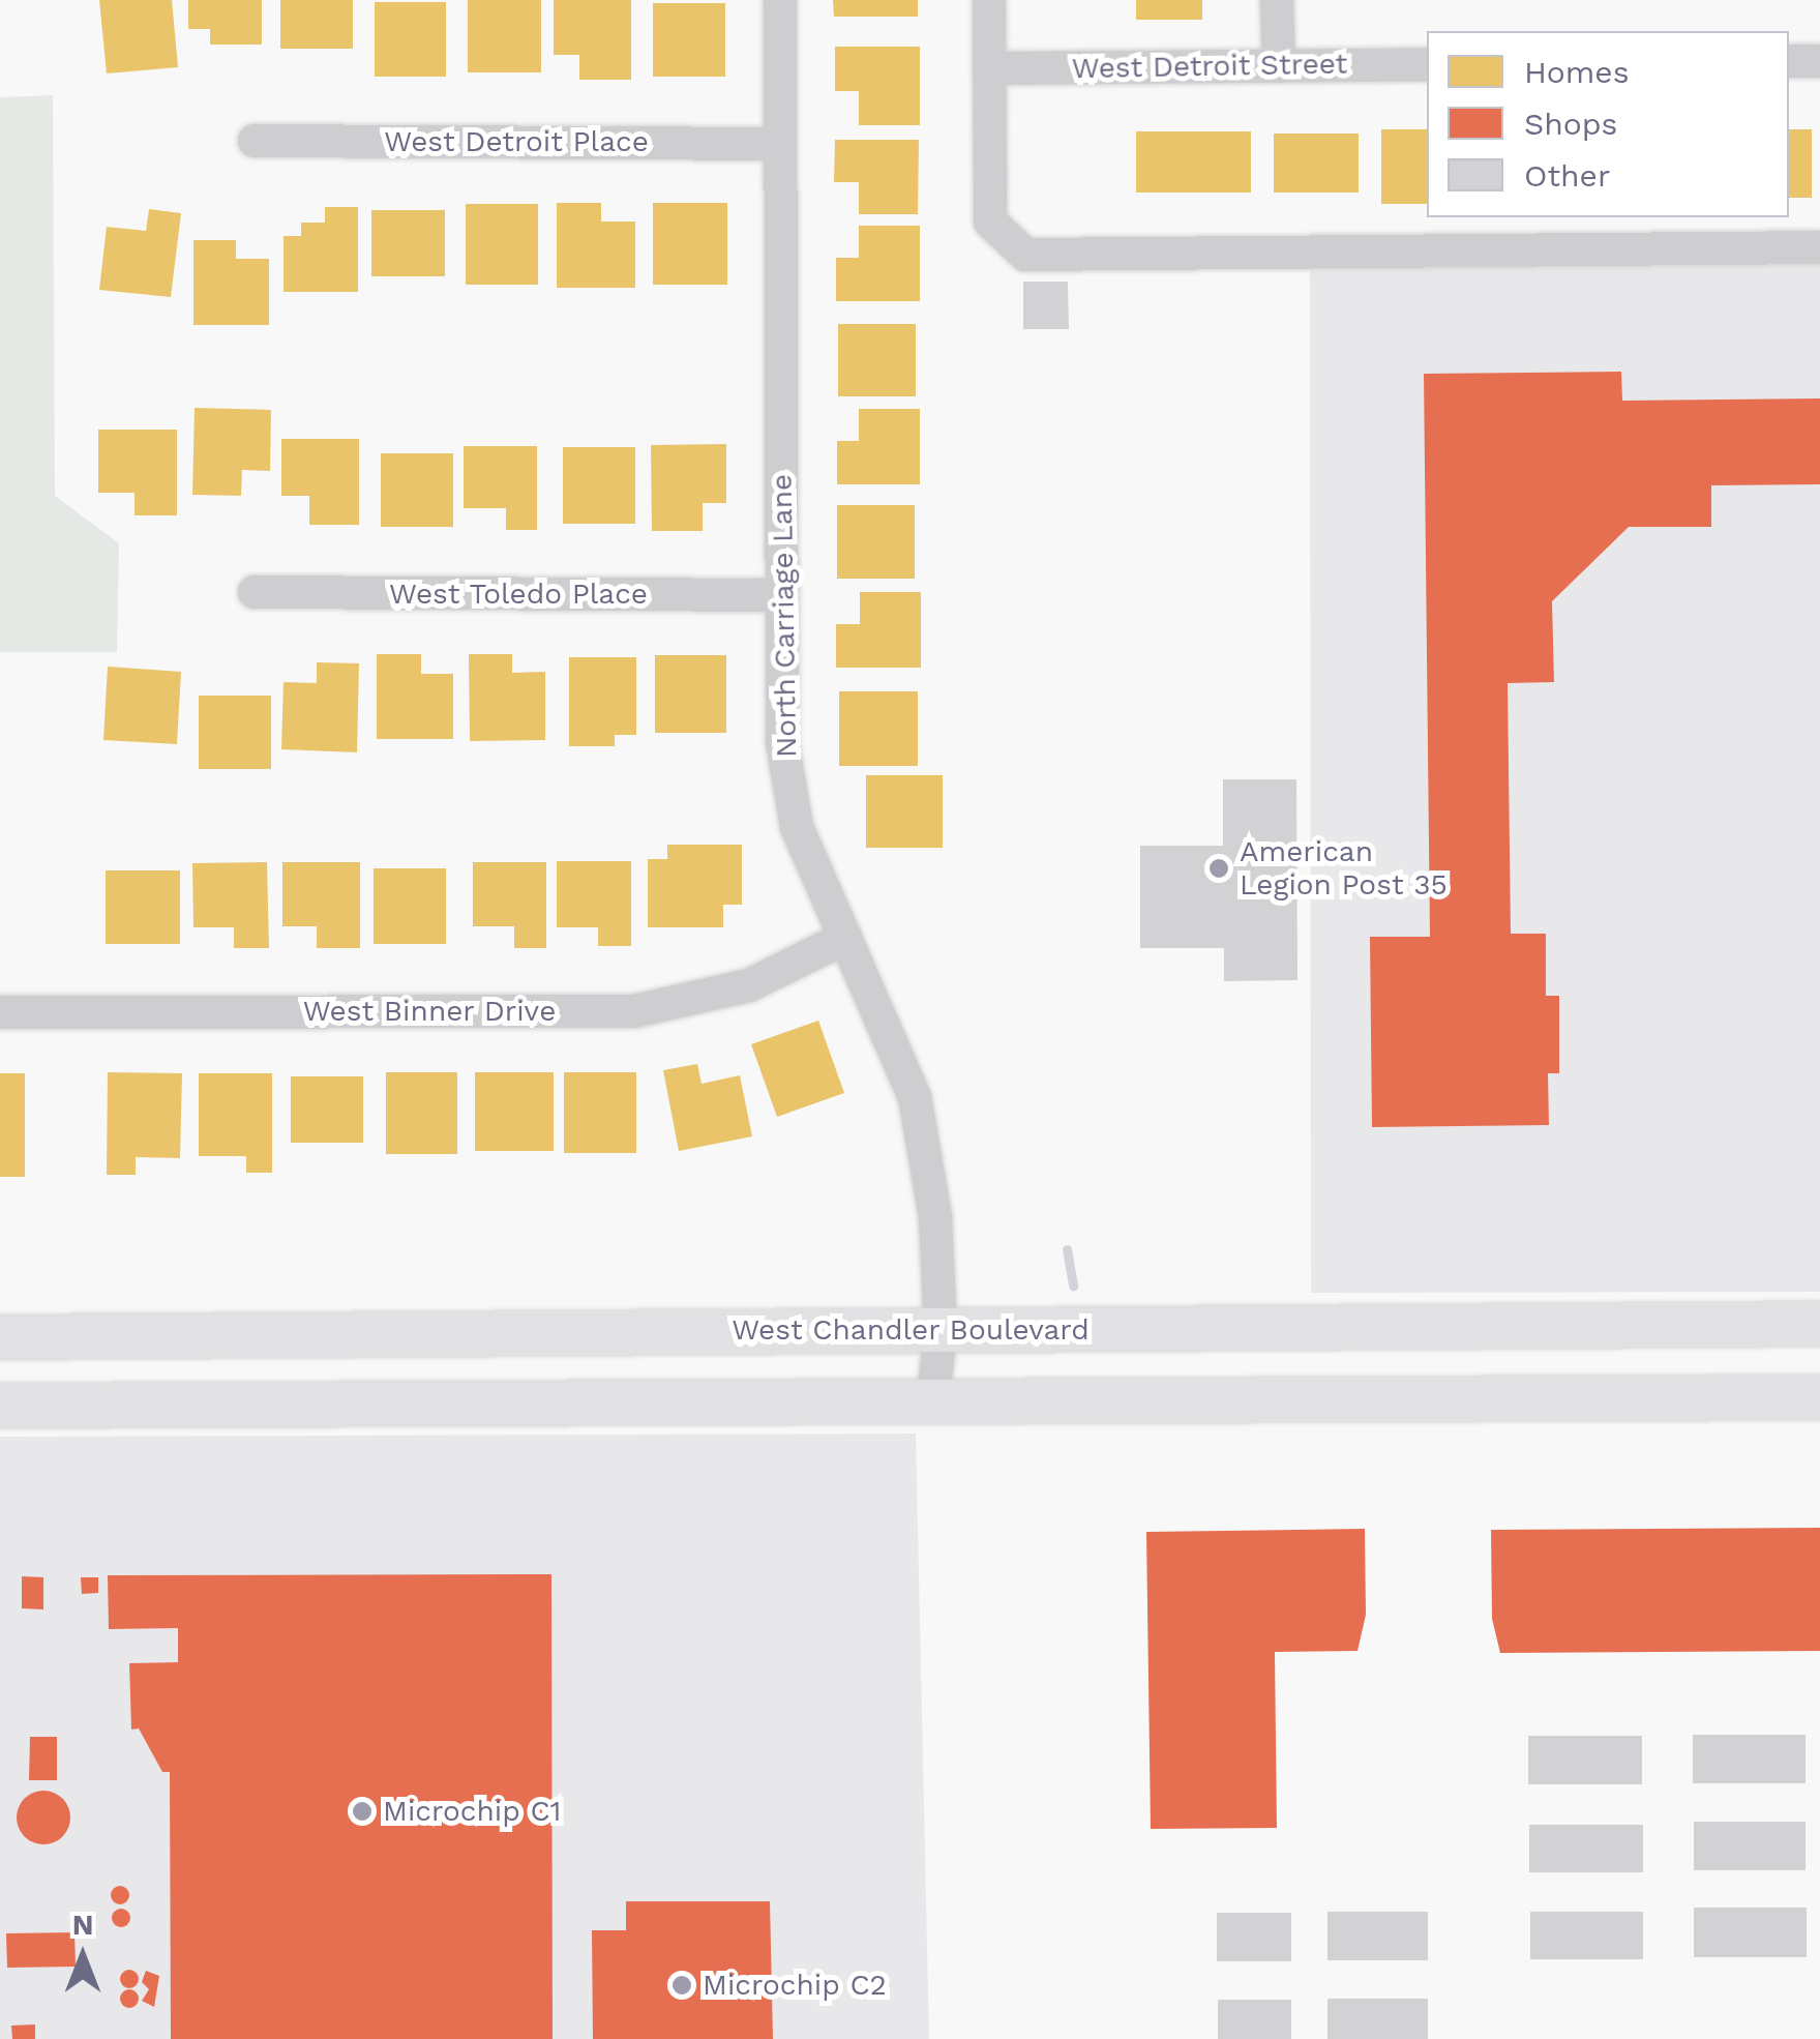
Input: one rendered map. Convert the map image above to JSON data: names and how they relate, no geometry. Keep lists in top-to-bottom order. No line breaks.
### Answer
{"streets":{"main road":["West Chandler Boulevard"],"street":["West Detroit Street","West Detroit Place","West Toledo Place","North Carriage Lane","West Binner Drive"]},"crossings":[["West Detroit Place","North Carriage Lane"],["West Toledo Place","North Carriage Lane"],["North Carriage Lane","West Binner Drive"],["North Carriage Lane","West Chandler Boulevard"]],"places":["American Legion Post 35","Microchip C1","Microchip C2"],"legend":["Homes","Shops","Other"],"north":"top"}
